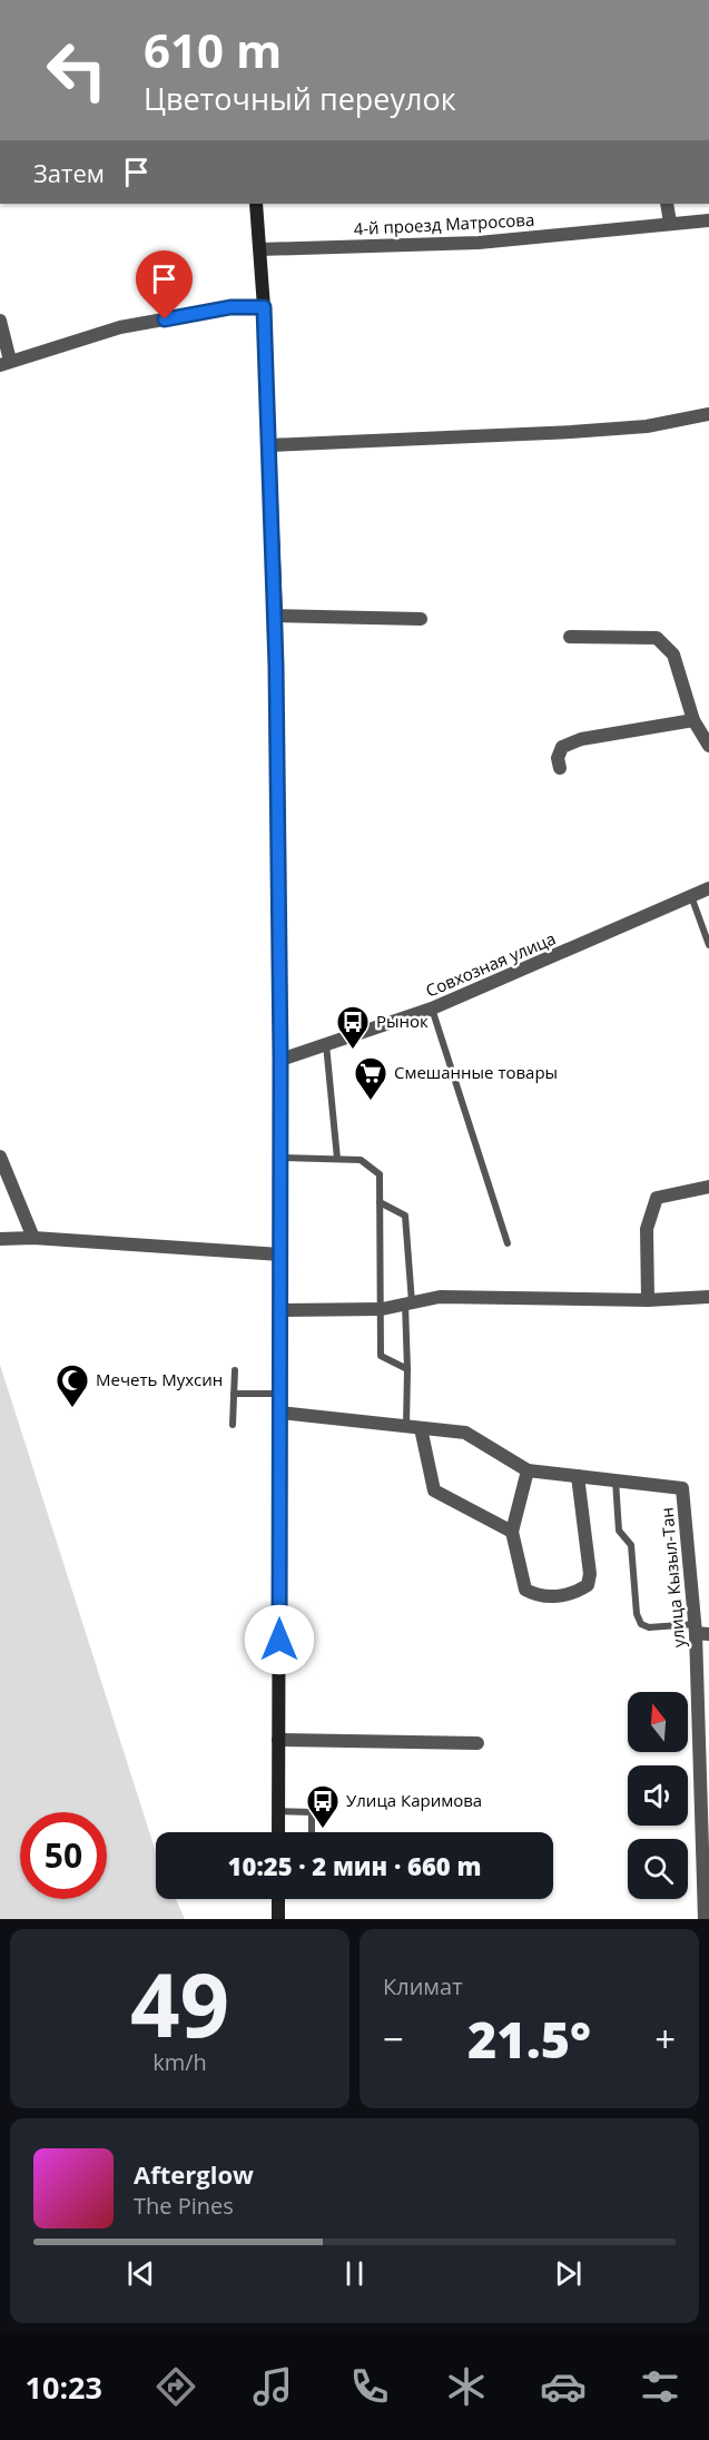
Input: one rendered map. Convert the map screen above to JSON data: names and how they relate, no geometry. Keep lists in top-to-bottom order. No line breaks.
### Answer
{"streets":{"street":["4-й проезд Матросова","Совхозная улица","улица Кызыл-Тан"]},"places":{"bus stop":["Рынок","Улица Каримова"],"supermarket":["Смешанные товары"],"mosque":["Мечеть Мухсин"]},"north":"top","page":{"turn":["610 m","Цветочный переулок"],"then":"Затем","limit":"50","trip":"10:25 · 2 мин · 660 m","tile":[["49","km/h"],"Климат"],"heat":["−","21.5°","+"],"song":["Afterglow","The Pines"],"tabs":"10:23"}}
